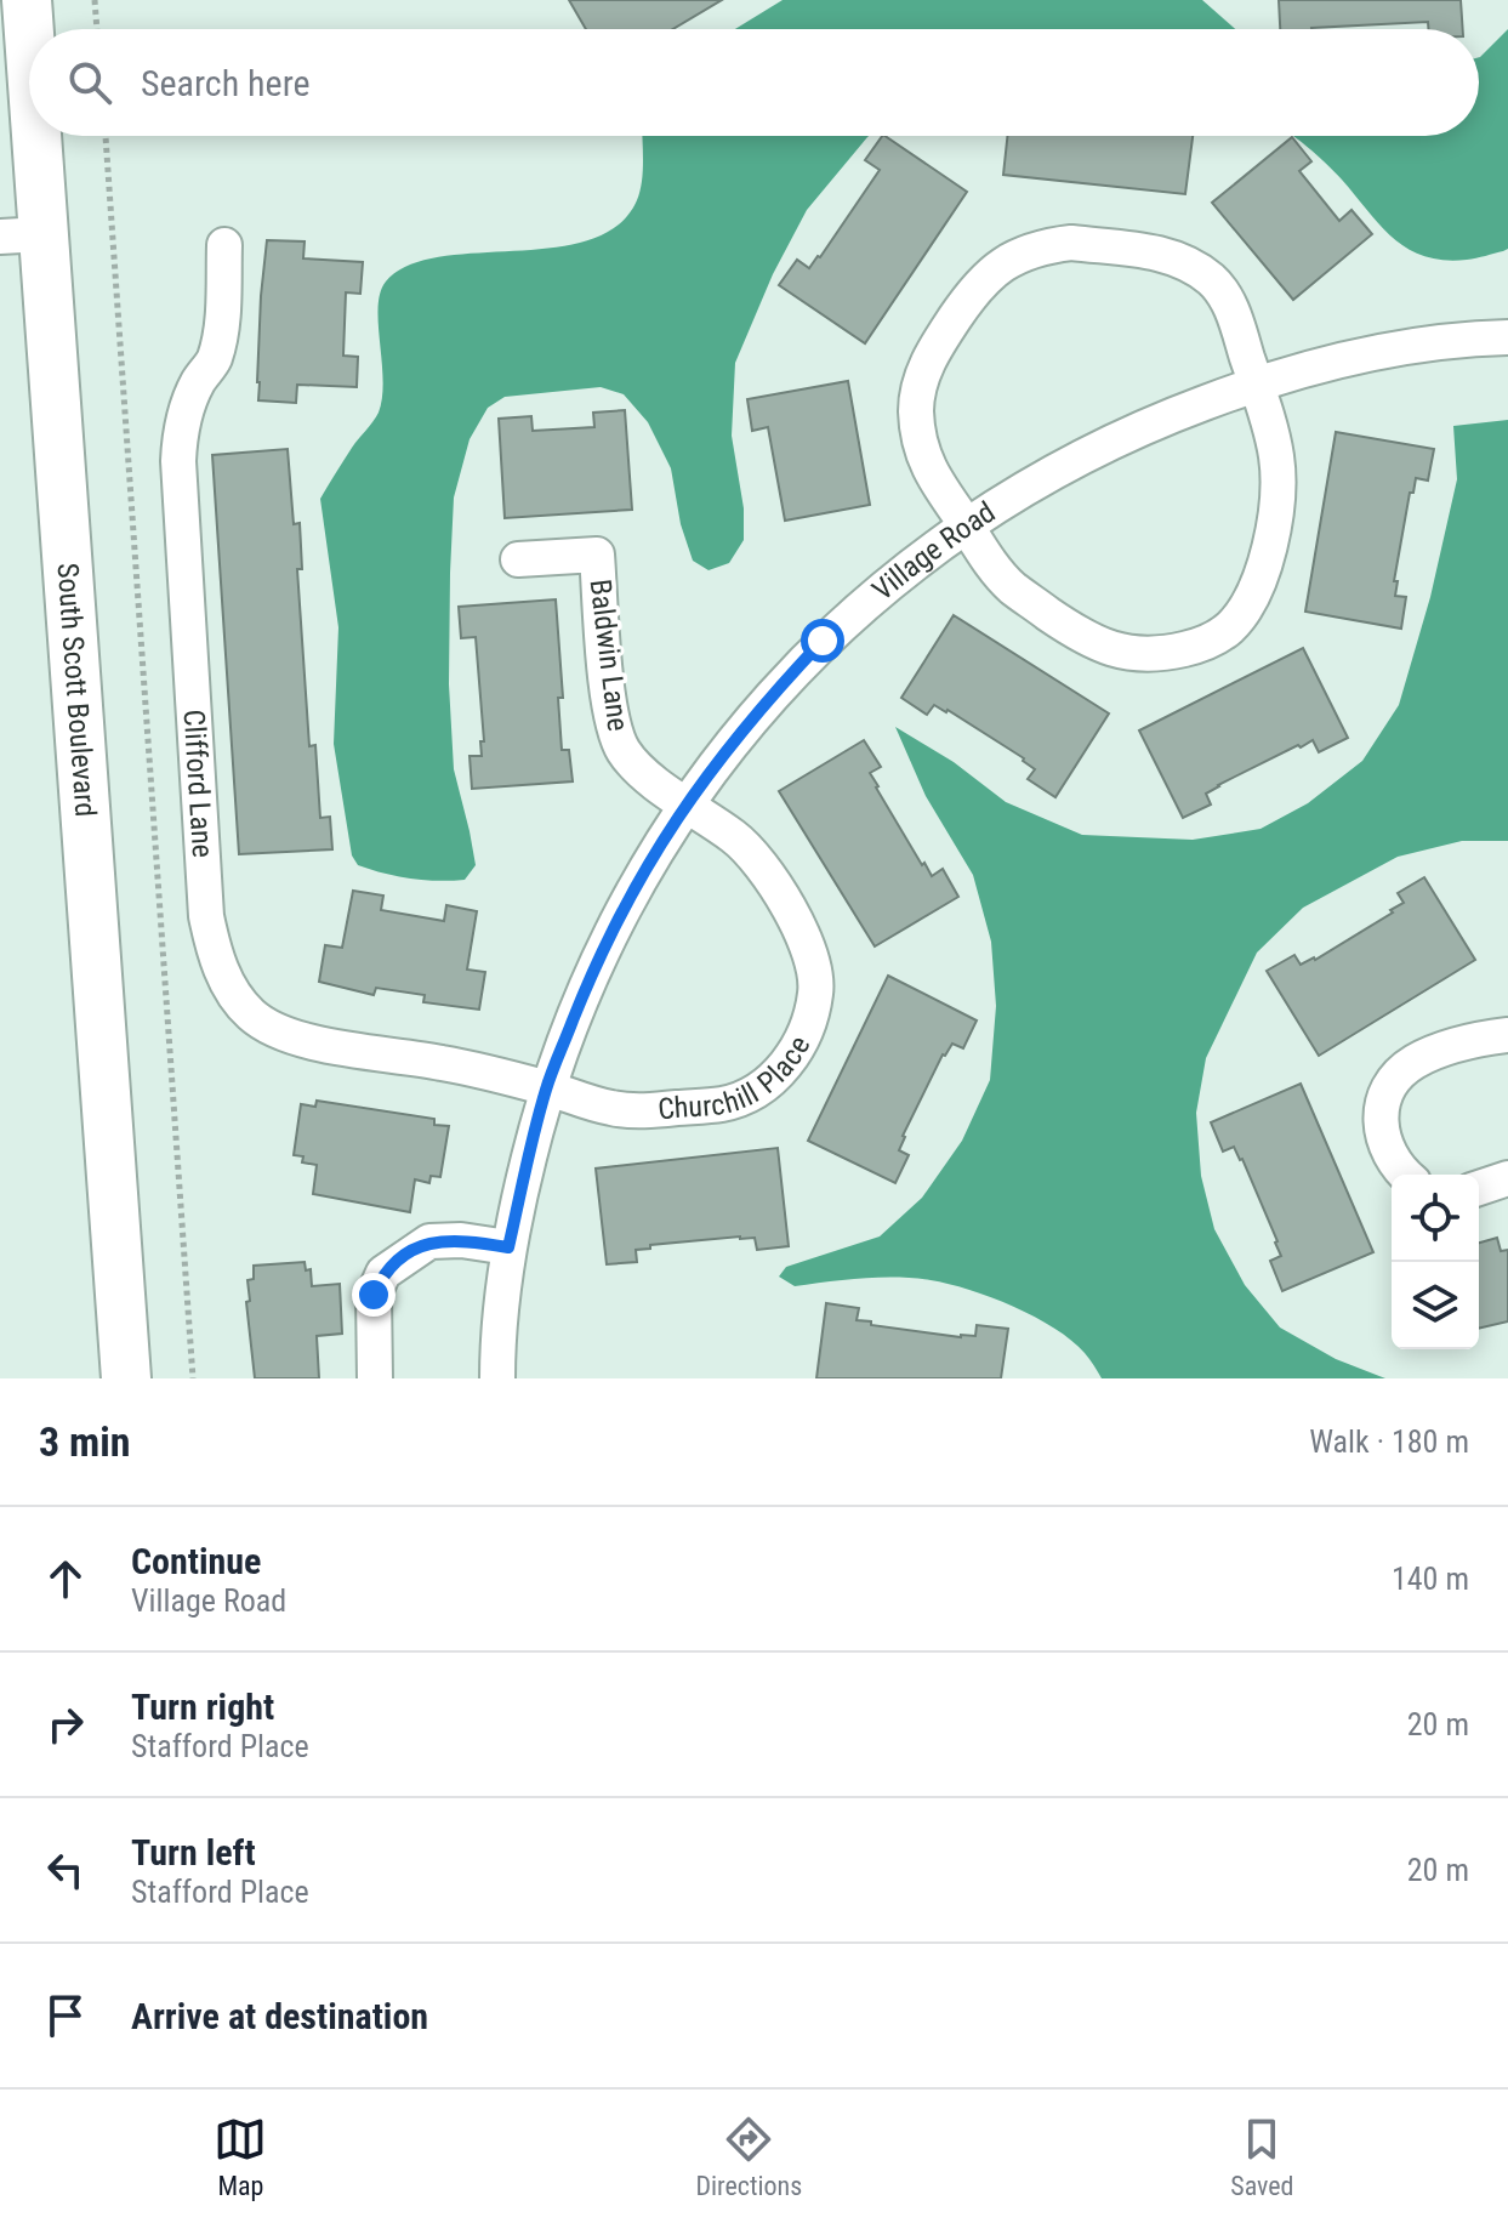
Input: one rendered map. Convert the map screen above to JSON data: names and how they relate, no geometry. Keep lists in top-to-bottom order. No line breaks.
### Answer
{"streets":{"main road":["South Scott Boulevard"],"street":["Village Road","Baldwin Lane","Clifford Lane","Churchill Place"]},"crossings":[["Village Road","Baldwin Lane"],["Village Road","Clifford Lane"],["Village Road","Churchill Place"],["Baldwin Lane","Churchill Place"],["Clifford Lane","Churchill Place"]],"page":{"search":"Search here","heading":["3 min","Walk · 180 m"],"list":[["Continue","Village Road","140 m"],["Turn right","Stafford Place","20 m"],["Turn left","Stafford Place","20 m"],"Arrive at destination"],"nav":["Map","Directions","Saved"]}}
